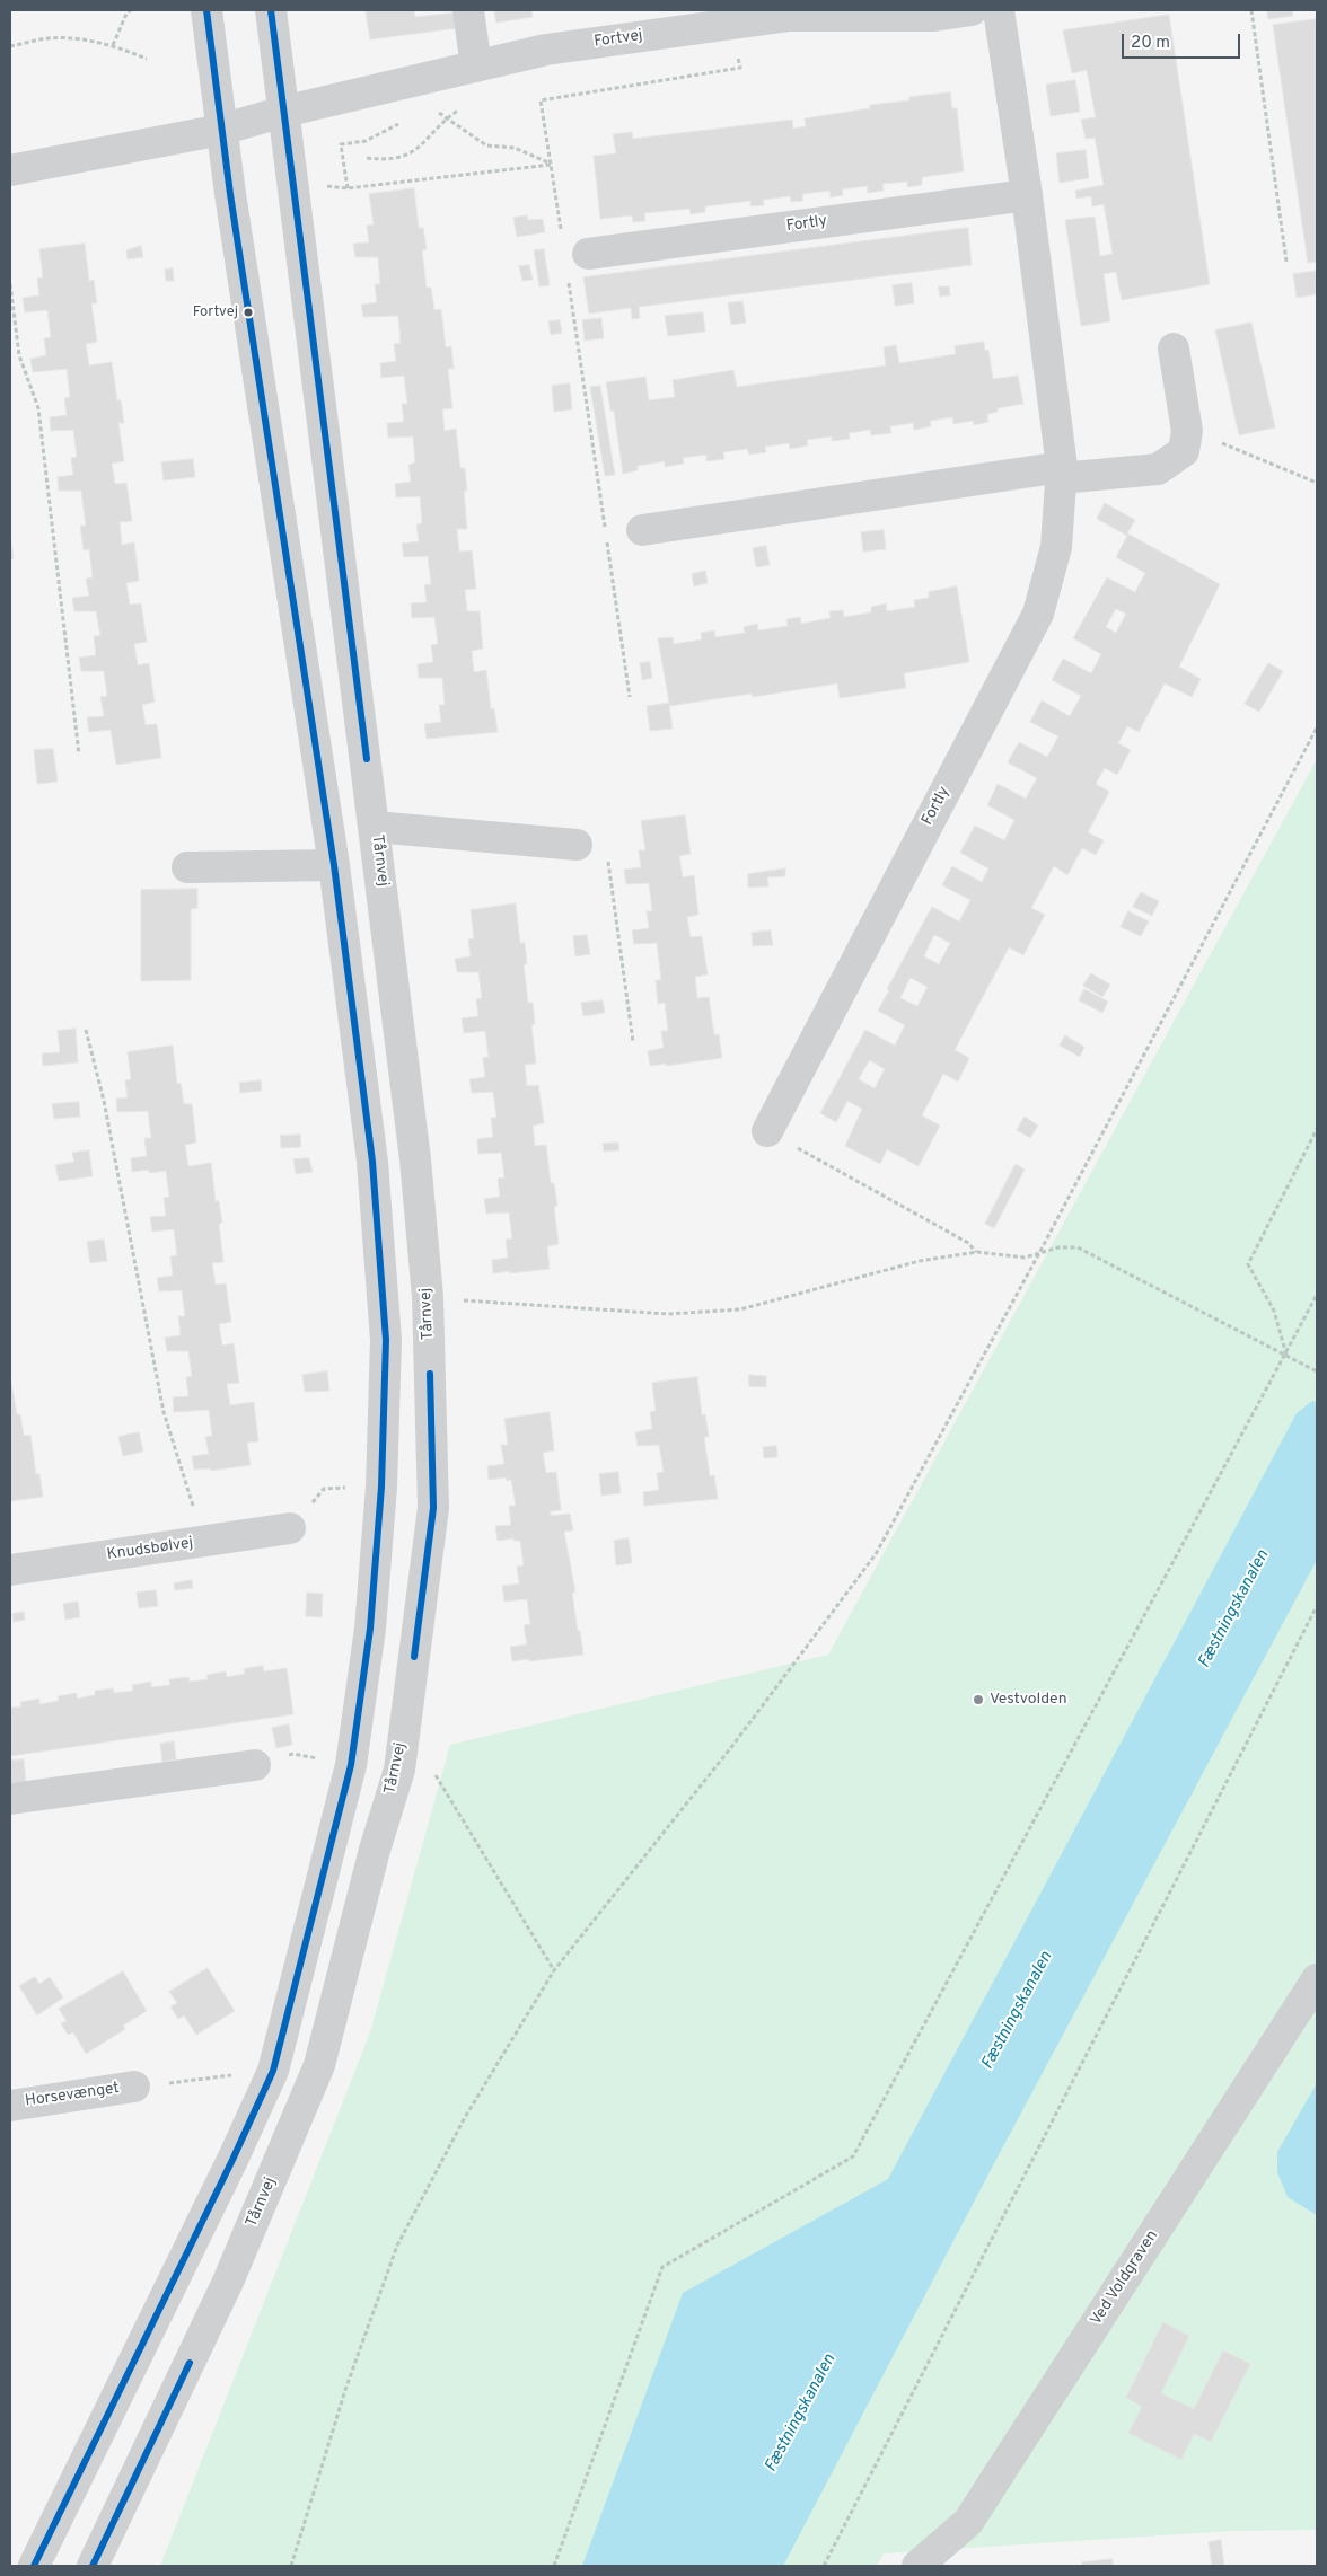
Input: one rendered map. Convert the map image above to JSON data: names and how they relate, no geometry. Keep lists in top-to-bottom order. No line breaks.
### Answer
{"streets":{"street":["Fortvej","Fortly","Tårnvej","Knudsbølvej","Horsevænget","Ved Voldgraven"]},"crossings":[["Fortvej","Tårnvej"]],"water":["Fæstningskanalen"],"places":["Fortvej","Vestvolden"],"scale_bar":"20 m"}
